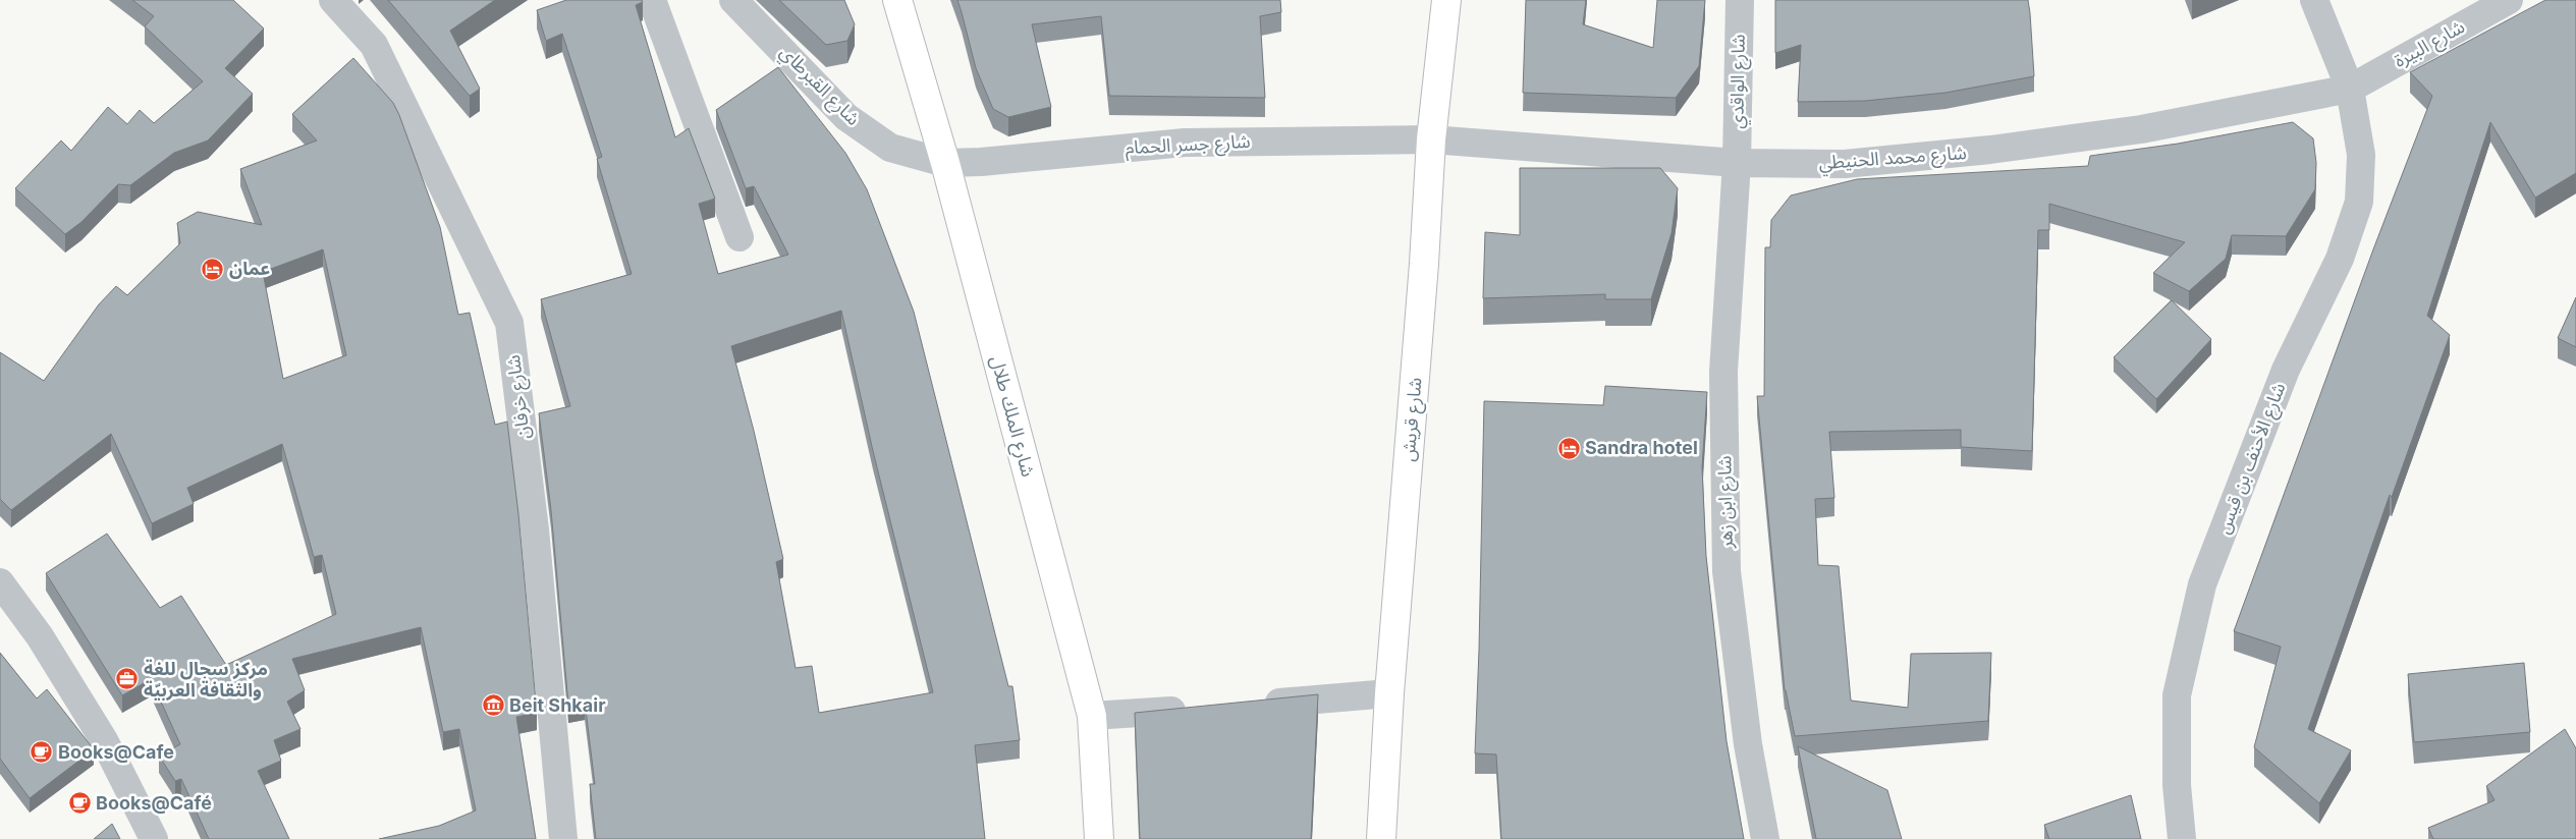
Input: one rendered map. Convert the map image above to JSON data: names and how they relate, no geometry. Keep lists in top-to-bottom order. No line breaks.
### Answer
{"streets":{"main road":["شارع الملك طلال","شارع قريش"],"street":["شارع البيرة","شارع الواقدي","شارع القبرطاي","شارع جسر الحمام","شارع محمد الحنيطي","شارع خرفان","شارع الأحنف بن قيس","شارع ابن زهر"]},"crossings":[["شارع البيرة","شارع محمد الحنيطي"],["شارع البيرة","شارع الأحنف بن قيس"],["شارع الواقدي","شارع محمد الحنيطي"],["شارع الواقدي","شارع ابن زهر"],["شارع القبرطاي","شارع جسر الحمام"],["شارع القبرطاي","شارع الملك طلال"],["شارع جسر الحمام","شارع محمد الحنيطي"],["شارع جسر الحمام","شارع الملك طلال"],["شارع جسر الحمام","شارع قريش"],["شارع محمد الحنيطي","شارع قريش"],["شارع محمد الحنيطي","شارع الأحنف بن قيس"],["شارع محمد الحنيطي","شارع ابن زهر"]],"places":{"hotel":["عمان","Sandra hotel"],"office":["مركز سجال للغة والثقافة العربيّة"],"museum":["Beit Shkair"],"cafe":["Books@Cafe","Books@Café"]}}
